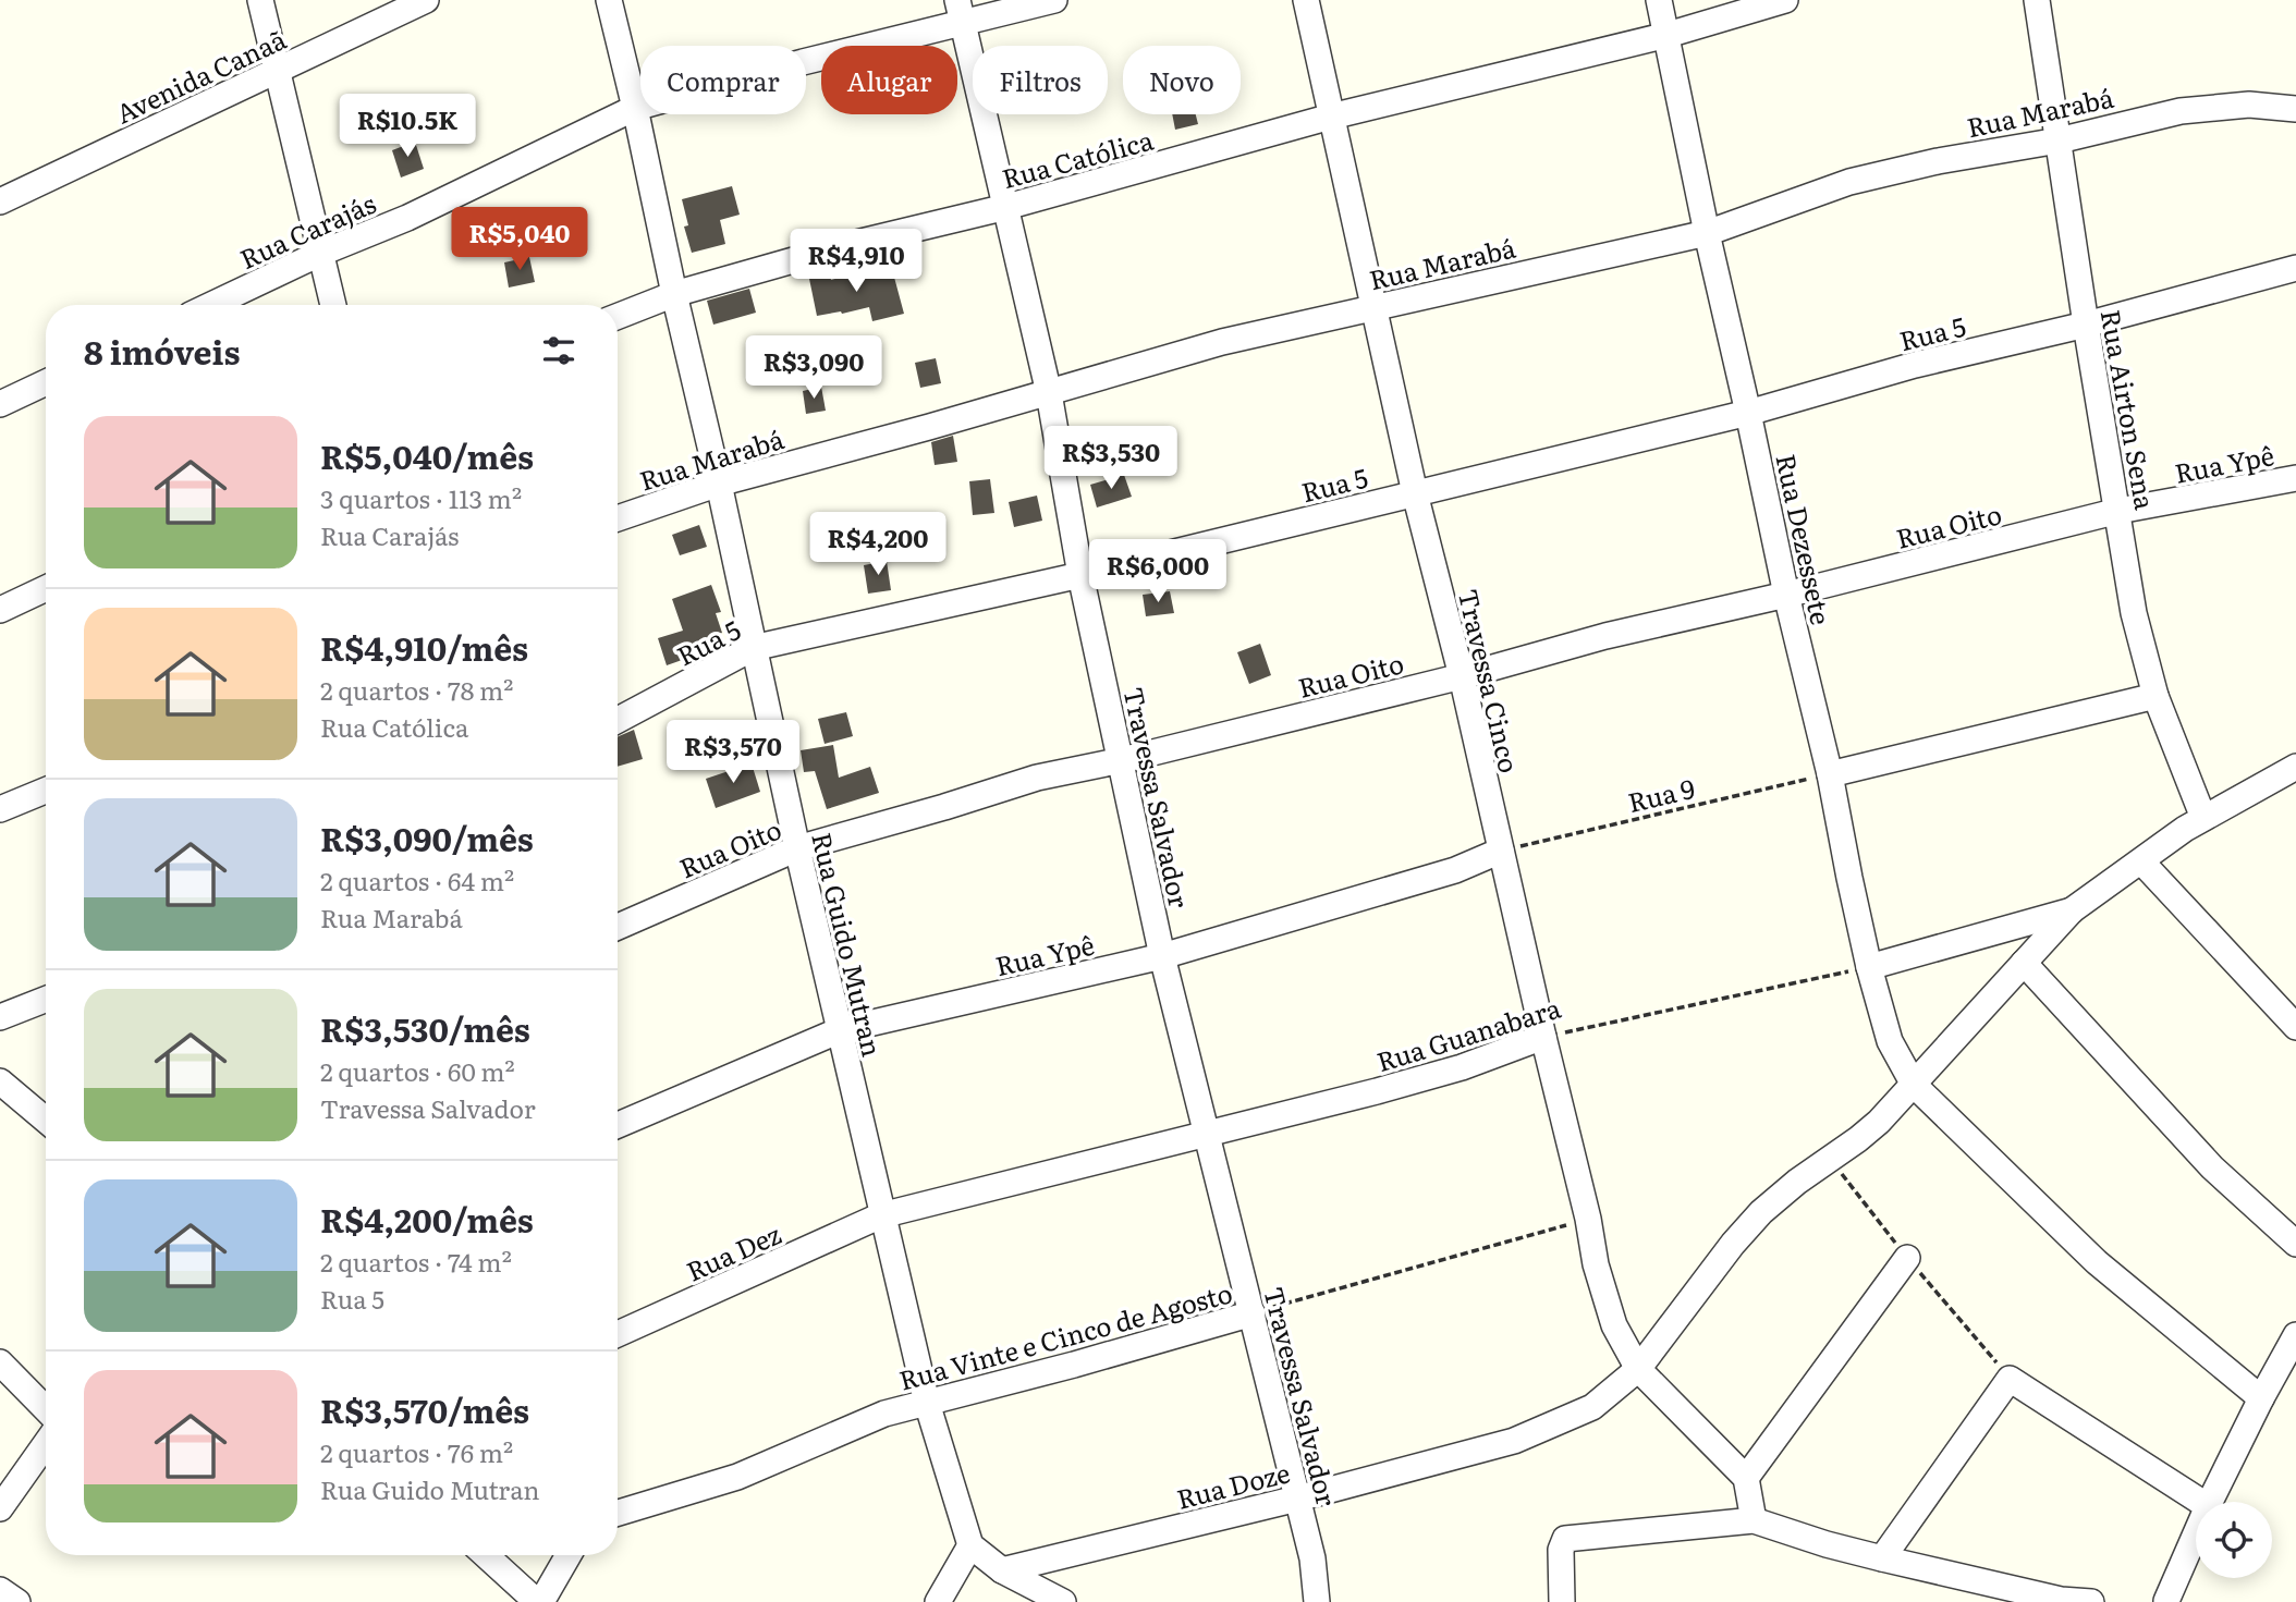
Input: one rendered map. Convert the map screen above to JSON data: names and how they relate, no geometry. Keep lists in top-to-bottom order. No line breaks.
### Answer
{"streets":{"street":["Avenida Canaã","Rua Marabá","Rua Católica","Rua Carajás","Rua 5","Rua Airton Sena","Rua Ypê","Rua Oito","Rua Dezessete","Travessa Cinco","Travessa Salvador","Rua Guido Mutran","Rua Guanabara","Rua Dez","Rua Vinte e Cinco de Agosto","Rua Doze"],"path":["Rua 9"]},"crossings":[["Rua Marabá","Rua Airton Sena"],["Rua Marabá","Rua Dezessete"],["Rua Marabá","Travessa Cinco"],["Rua Marabá","Travessa Salvador"],["Rua Marabá","Rua Guido Mutran"],["Rua Católica","Rua Dezessete"],["Rua Católica","Travessa Cinco"],["Rua Católica","Travessa Salvador"],["Rua Católica","Rua Guido Mutran"],["Rua Carajás","Travessa Salvador"],["Rua Carajás","Rua Guido Mutran"],["Rua 5","Rua Airton Sena"],["Rua 5","Rua Dezessete"],["Rua 5","Travessa Cinco"],["Rua 5","Travessa Salvador"],["Rua 5","Rua Guido Mutran"],["Rua Airton Sena","Rua Ypê"],["Rua Airton Sena","Rua Oito"],["Rua Ypê","Rua Oito"],["Rua Ypê","Travessa Cinco"],["Rua Ypê","Rua 9"],["Rua Ypê","Travessa Salvador"],["Rua Ypê","Rua Guido Mutran"],["Rua Oito","Rua Dezessete"],["Rua Oito","Travessa Cinco"],["Rua Oito","Travessa Salvador"],["Rua Oito","Rua Guido Mutran"],["Rua Dezessete","Rua 9"],["Rua Dezessete","Rua Guanabara"],["Rua Dezessete","Rua Doze"],["Travessa Cinco","Rua 9"],["Travessa Cinco","Rua Guanabara"],["Travessa Cinco","Rua Vinte e Cinco de Agosto"],["Travessa Cinco","Rua Doze"],["Travessa Salvador","Rua Guanabara"],["Travessa Salvador","Rua Vinte e Cinco de Agosto"],["Travessa Salvador","Rua Doze"],["Rua Guido Mutran","Rua Guanabara"],["Rua Guido Mutran","Rua Dez"],["Rua Guido Mutran","Rua Vinte e Cinco de Agosto"],["Rua Guanabara","Rua Dez"]],"page":{"chip":["Comprar","Alugar","Filtros","Novo"],"price":["R$10.5K","R$5,040","R$4,910","R$3,090","R$3,530","R$4,200","R$6,000","R$3,570"],"heading":"8 imóveis","list":[{"name":"R$5,040/mês","note":"3 quartos · 113 m² · Rua Carajás"},{"name":"R$4,910/mês","note":"2 quartos · 78 m² · Rua Católica"},{"name":"R$3,090/mês","note":"2 quartos · 64 m² · Rua Marabá"},{"name":"R$3,530/mês","note":"2 quartos · 60 m² · Travessa Salvador"},{"name":"R$4,200/mês","note":"2 quartos · 74 m² · Rua 5"},{"name":"R$3,570/mês","note":"2 quartos · 76 m² · Rua Guido Mutran"}]}}
